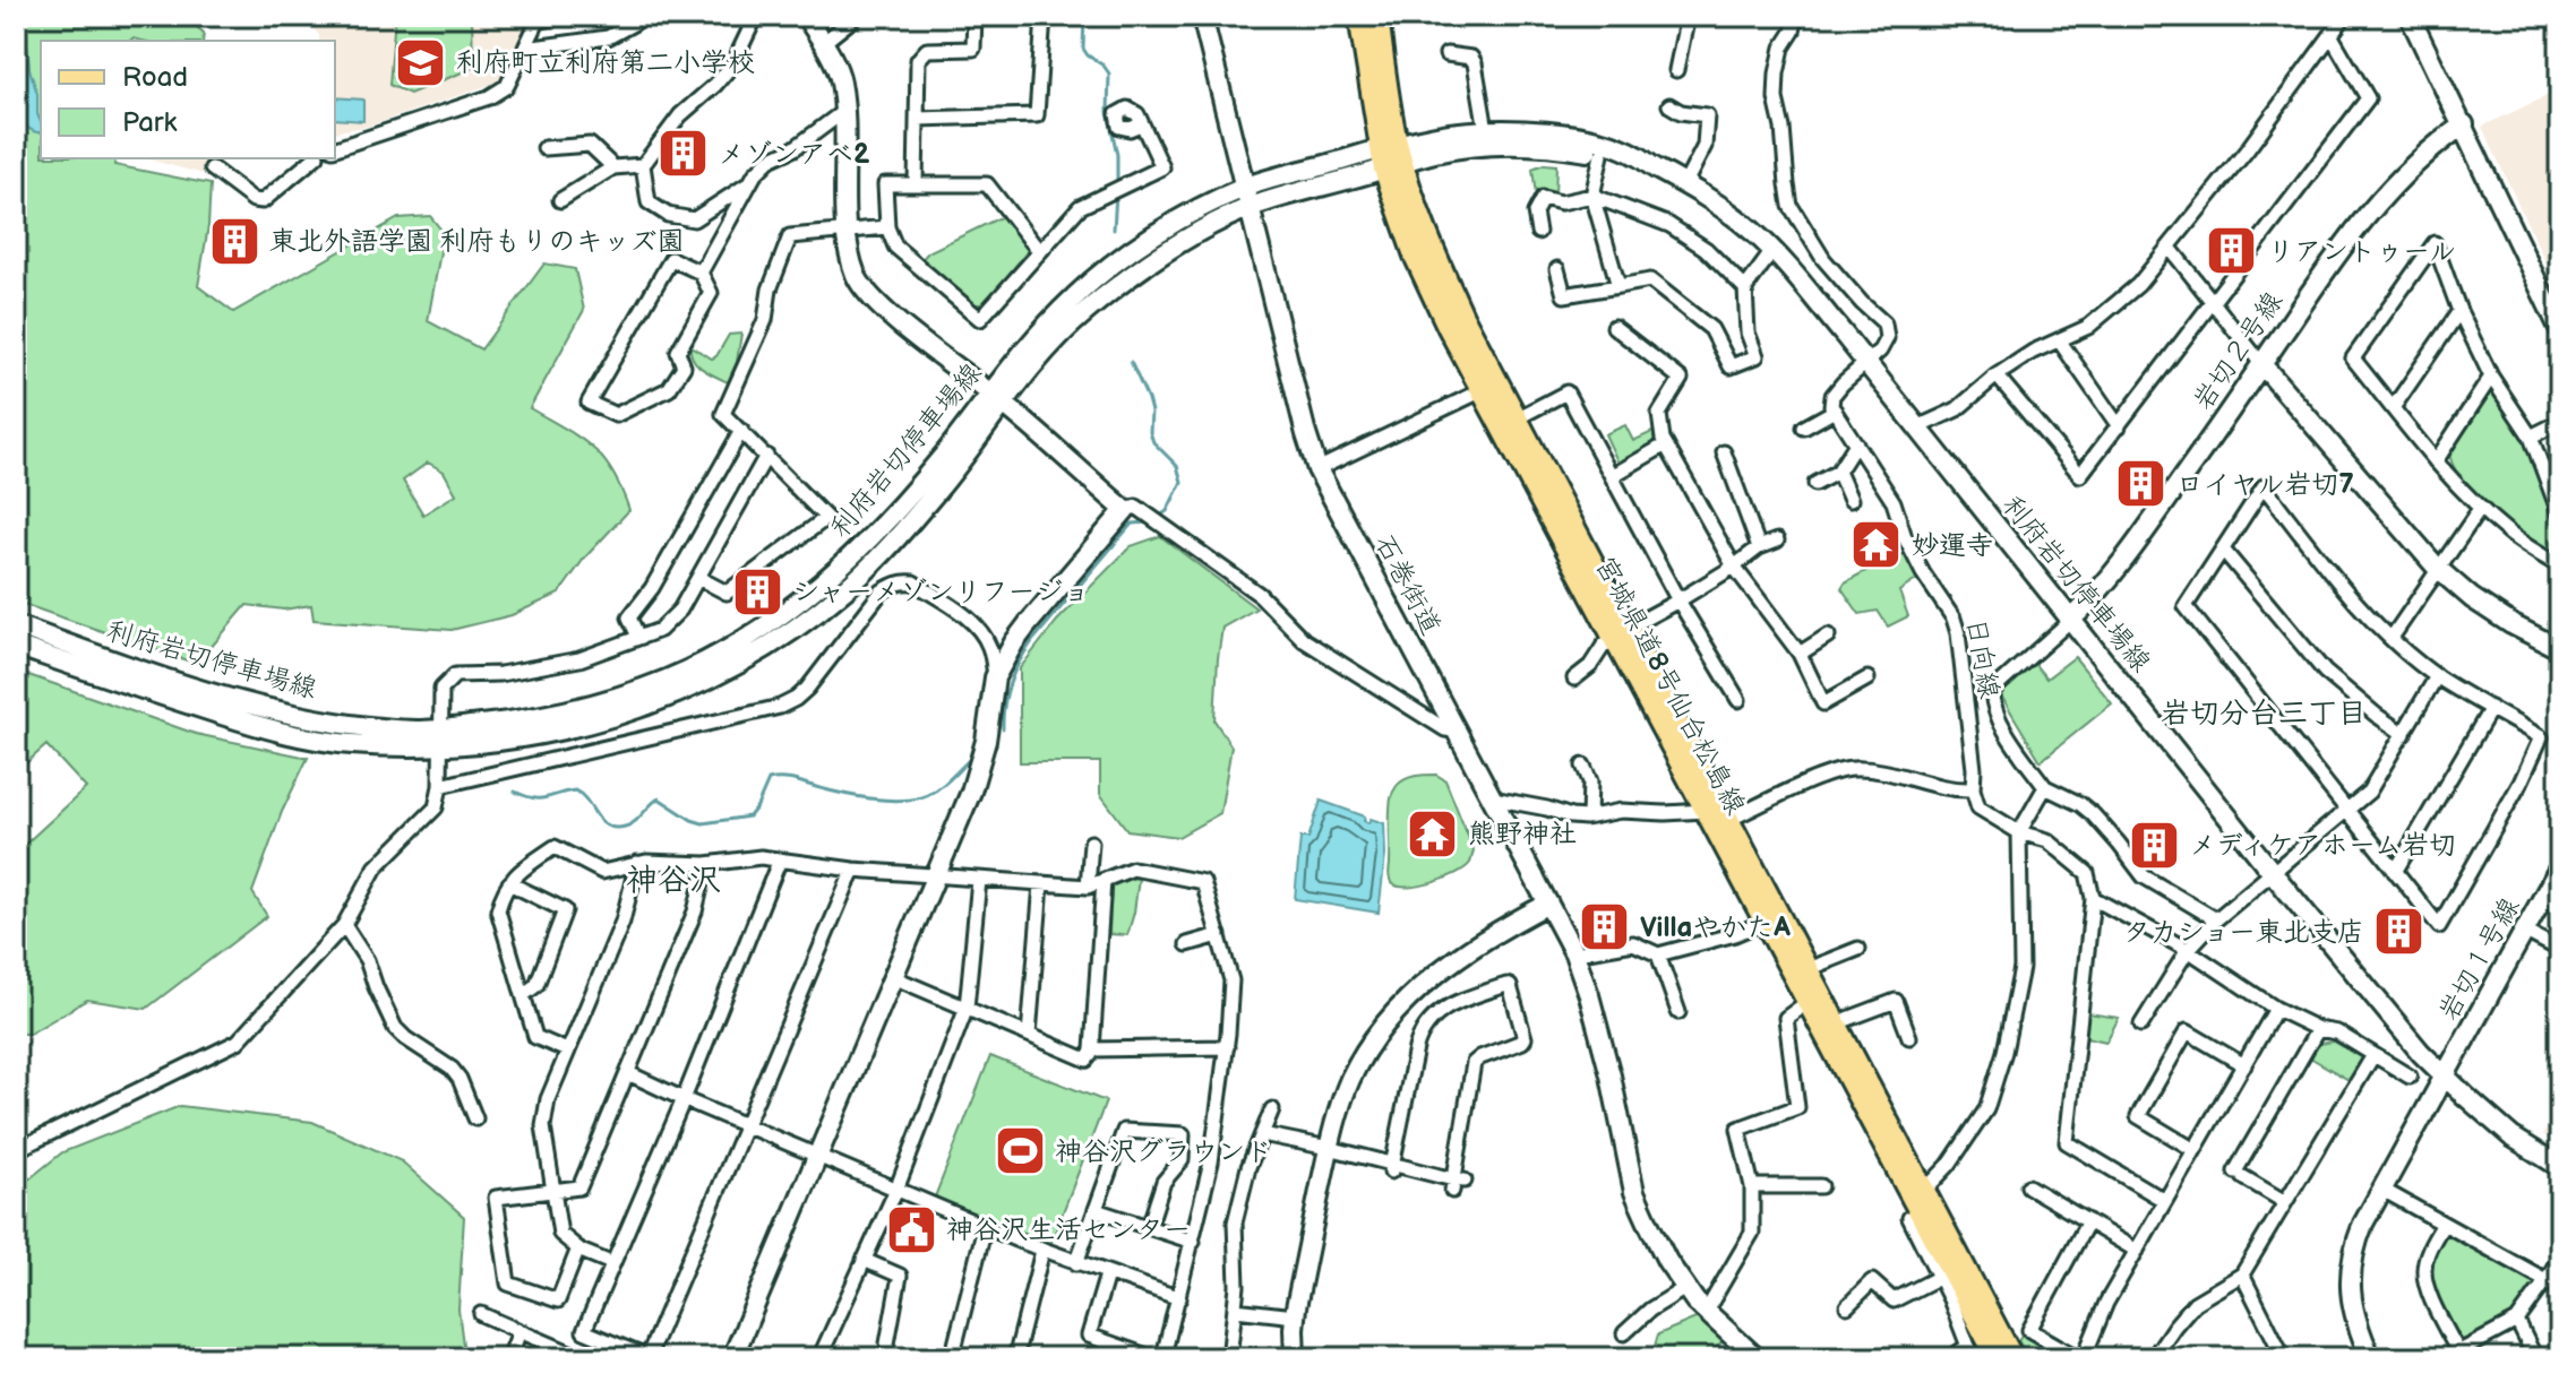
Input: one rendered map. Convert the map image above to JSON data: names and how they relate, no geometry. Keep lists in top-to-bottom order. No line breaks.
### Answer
{"streets":{"main road":["宮城県道8号仙台松島線"],"street":["岩切２号線","利府岩切停車場線","石巻街道","日向線","岩切１号線"]},"crossings":[["岩切２号線","利府岩切停車場線"],["利府岩切停車場線","石巻街道"],["利府岩切停車場線","宮城県道8号仙台松島線"],["利府岩切停車場線","岩切１号線"]],"districts":["岩切分台三丁目","神谷沢"],"places":{"school or university":["利府町立利府第二小学校"],"building":["メゾンアベ2","東北外語学園 利府もりのキッズ園","リアントゥール","ロイヤル岩切7","シャーメゾンリフージョ","メディケアホーム岩切","VillaやかたA","タカショー東北支店"],"temple":["妙運寺","熊野神社"],"sports":["神谷沢グラウンド"],"public building":["神谷沢生活センター"]},"legend":["Road","Park"]}
